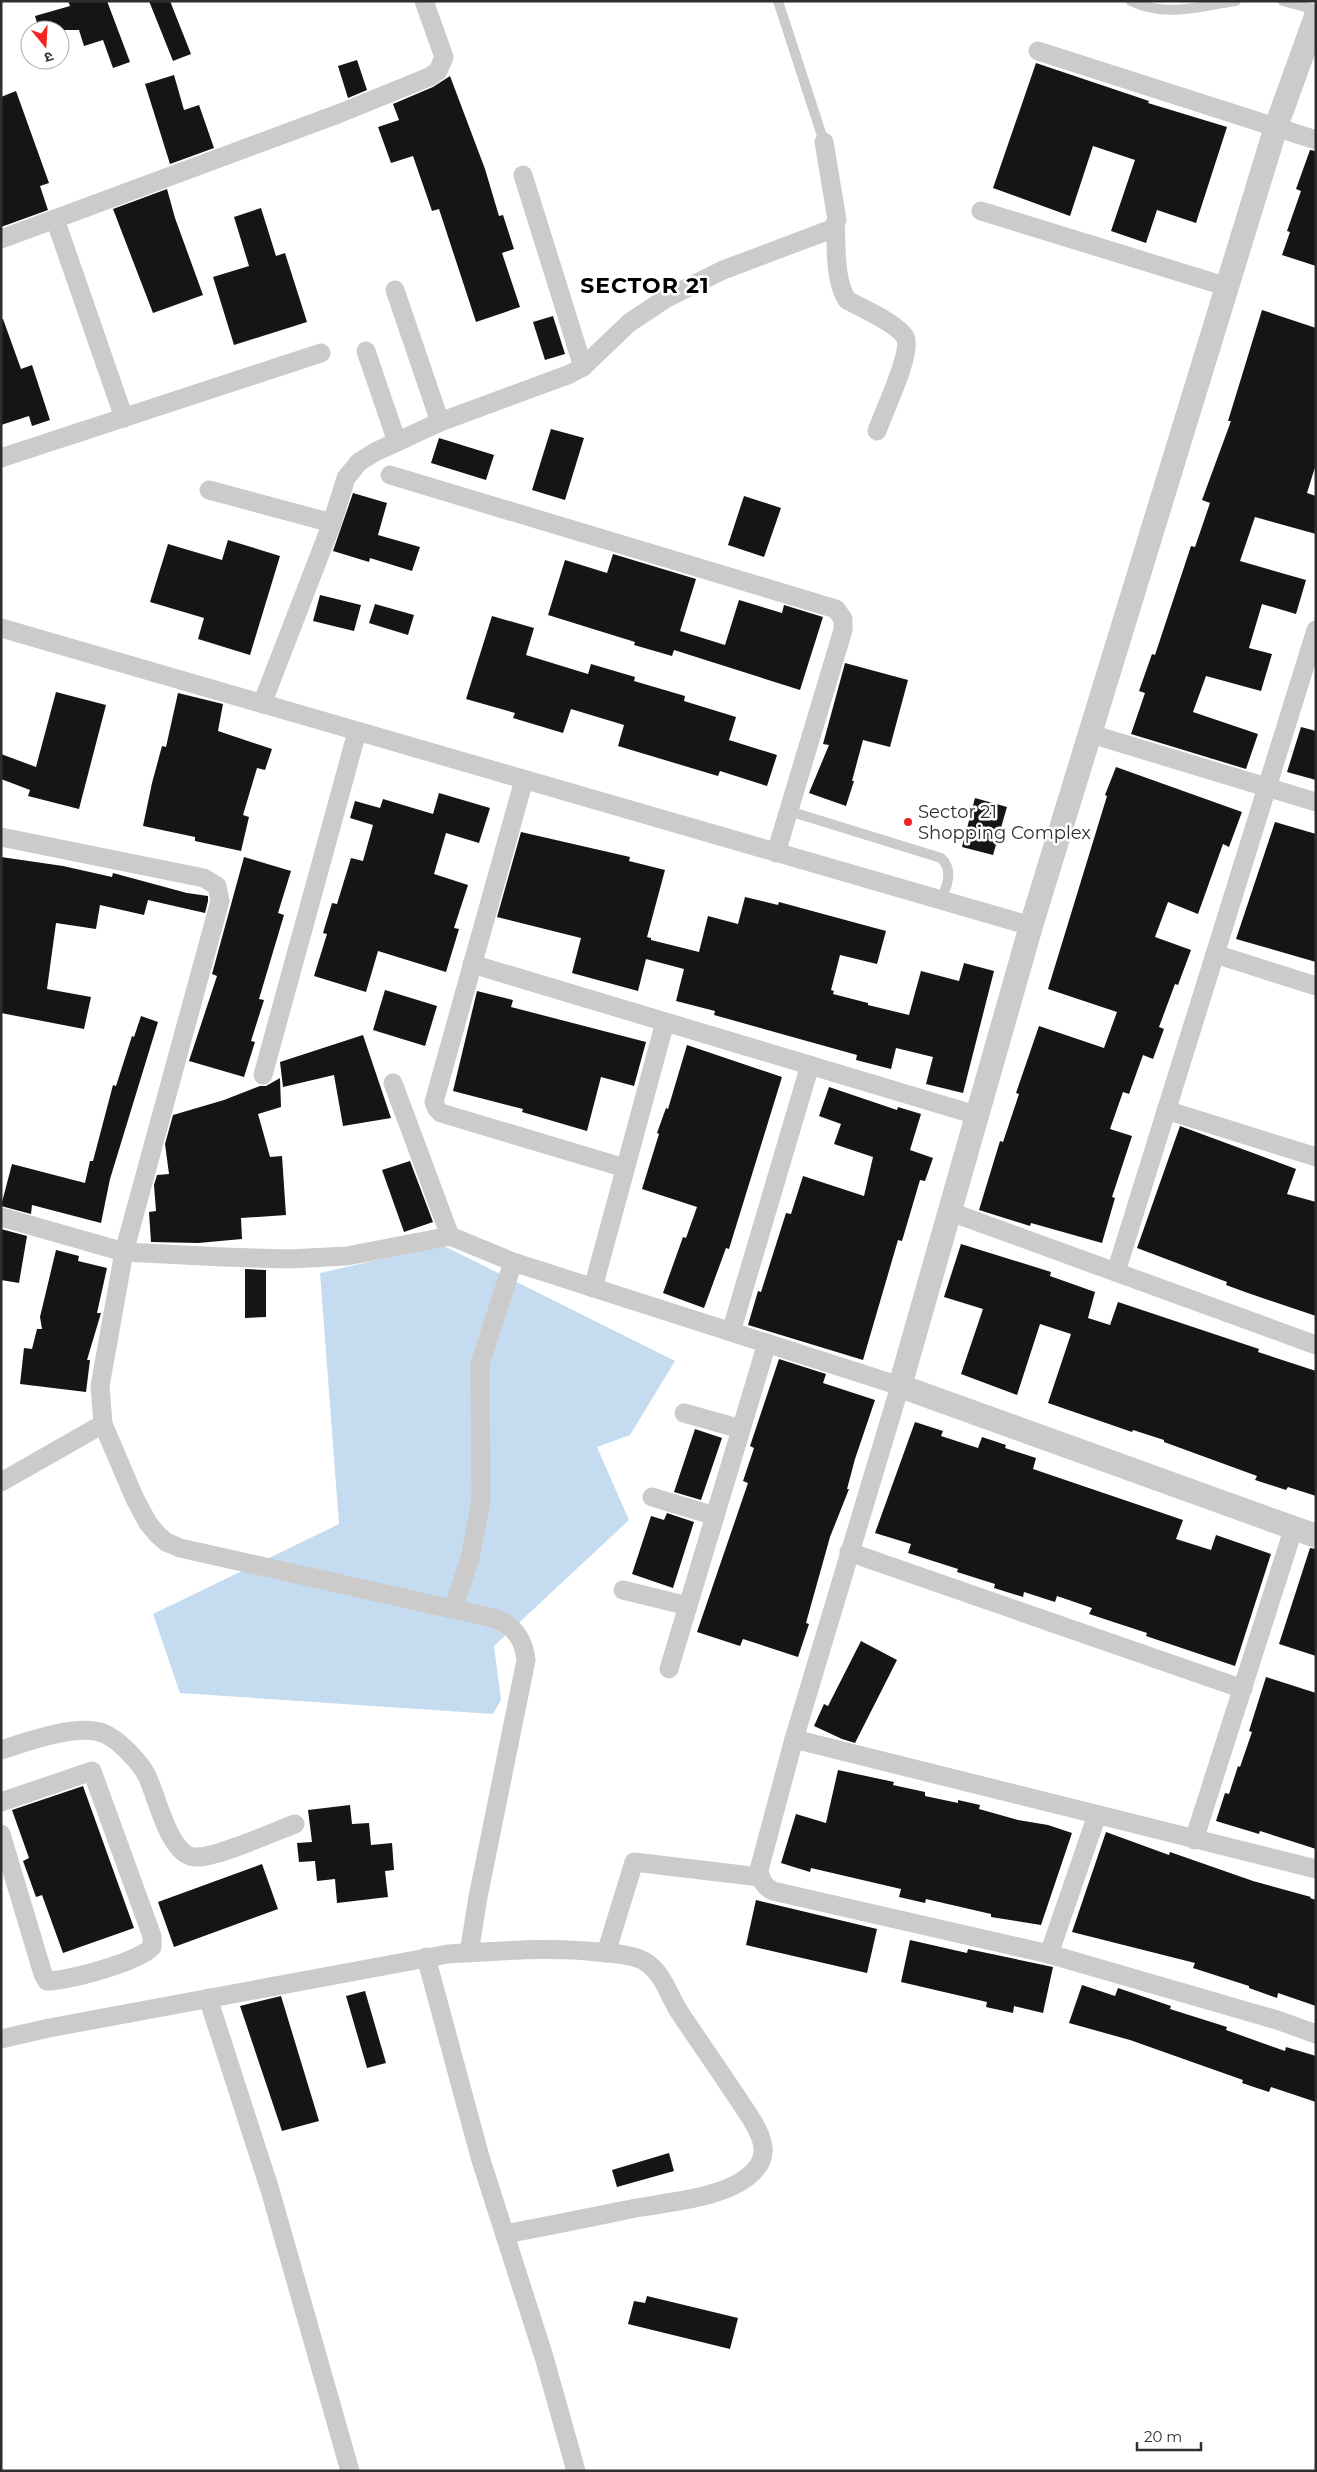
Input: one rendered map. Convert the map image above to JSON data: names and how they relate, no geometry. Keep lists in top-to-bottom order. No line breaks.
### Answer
{"districts":["SECTOR 21"],"places":["Sector 21 Shopping Complex"],"scale_bar":"20 m","north":"bottom"}
